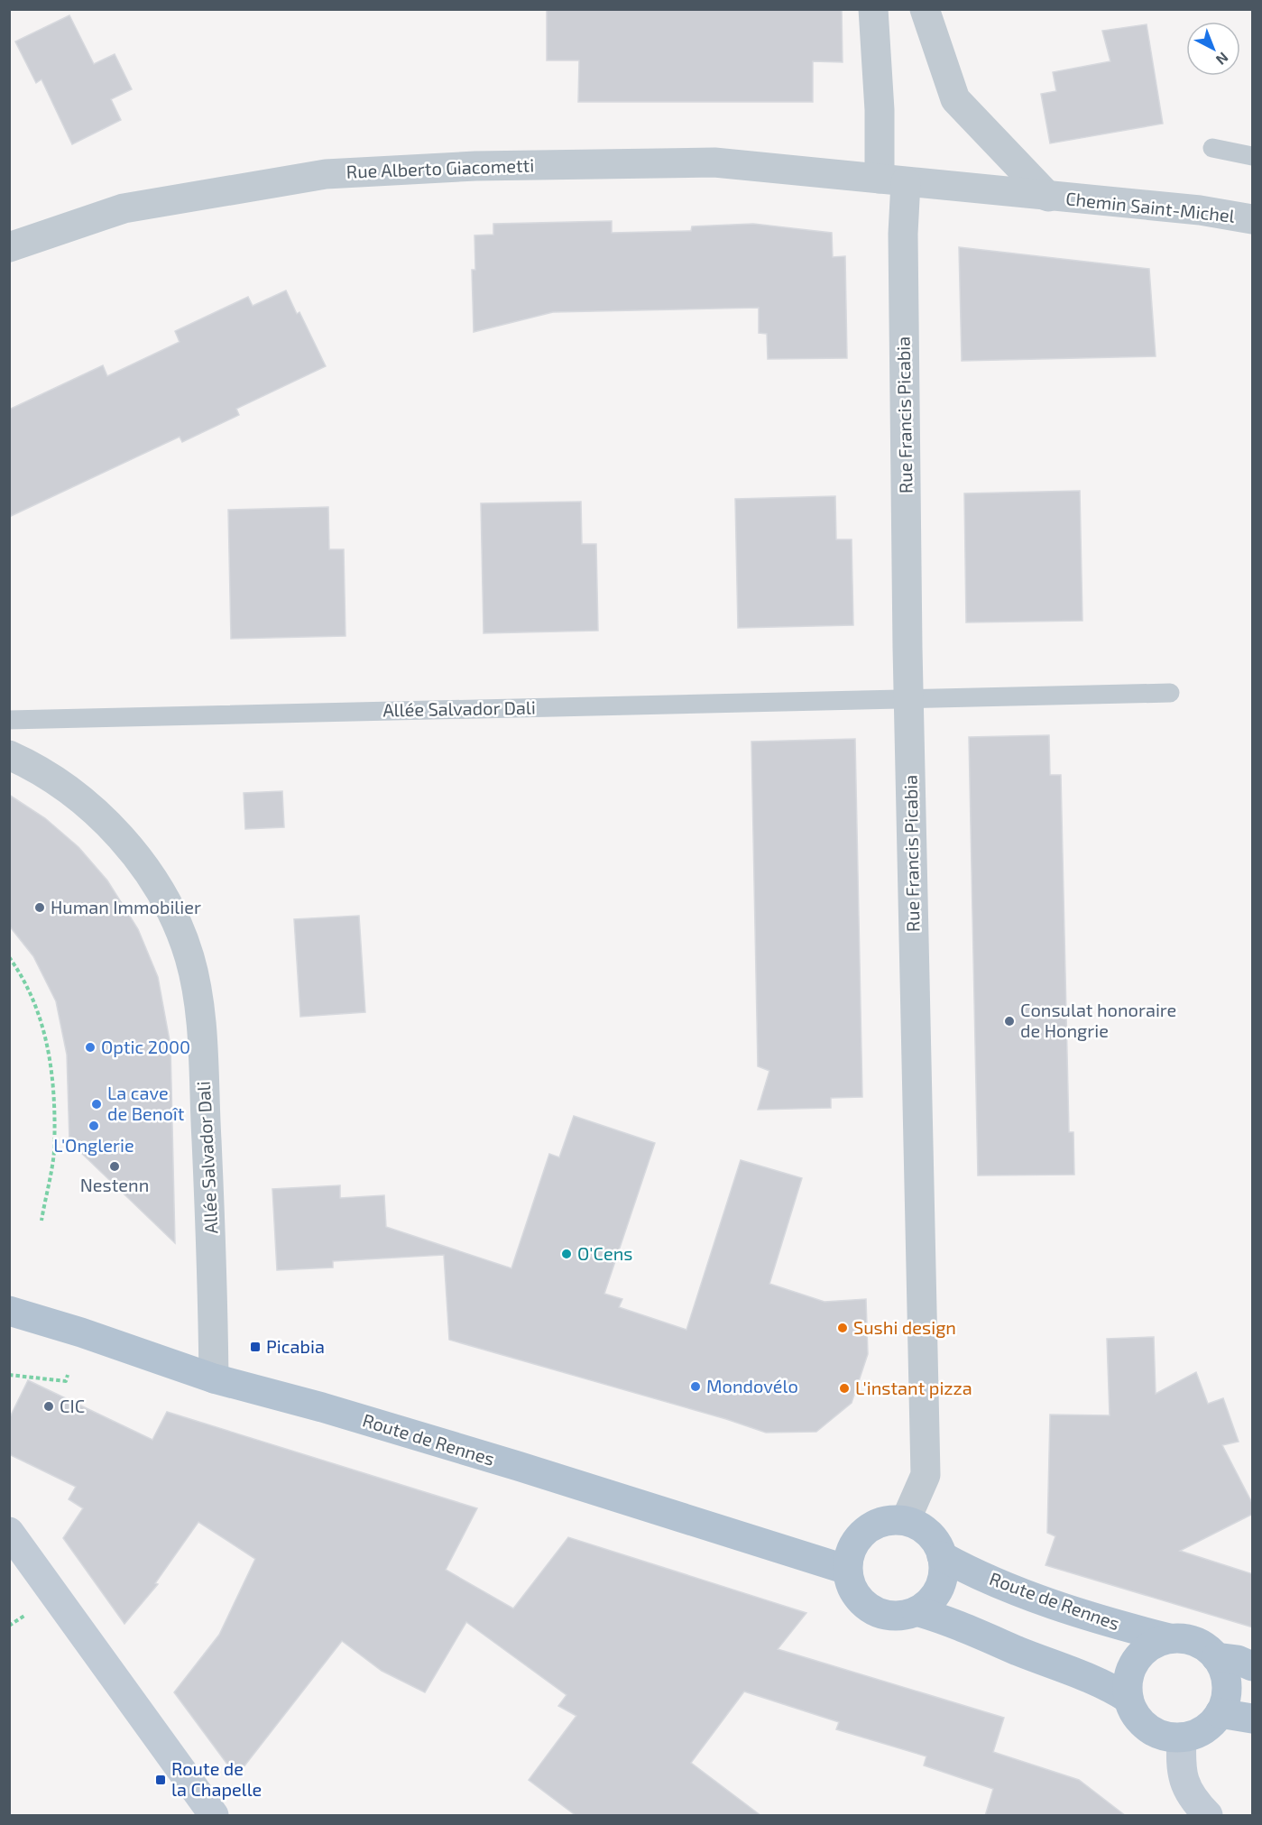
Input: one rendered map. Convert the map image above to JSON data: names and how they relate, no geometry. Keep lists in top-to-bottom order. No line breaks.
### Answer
{"streets":{"main road":["Route de Rennes"],"street":["Rue Alberto Giacometti","Chemin Saint-Michel","Rue Francis Picabia","Allée Salvador Dali"]},"crossings":[["Rue Alberto Giacometti","Chemin Saint-Michel"],["Rue Alberto Giacometti","Rue Francis Picabia"],["Chemin Saint-Michel","Rue Francis Picabia"],["Rue Francis Picabia","Allée Salvador Dali"],["Rue Francis Picabia","Route de Rennes"],["Allée Salvador Dali","Route de Rennes"]],"places":{"other":["Human Immobilier","Consulat honoraire de Hongrie","Optic 2000","La cave de Benoît","L'Onglerie","Nestenn","O'Cens","Sushi design","Mondovélo","L'instant pizza","CIC"],"transit":["Picabia","Route de la Chapelle"]},"north":"bottom right"}
